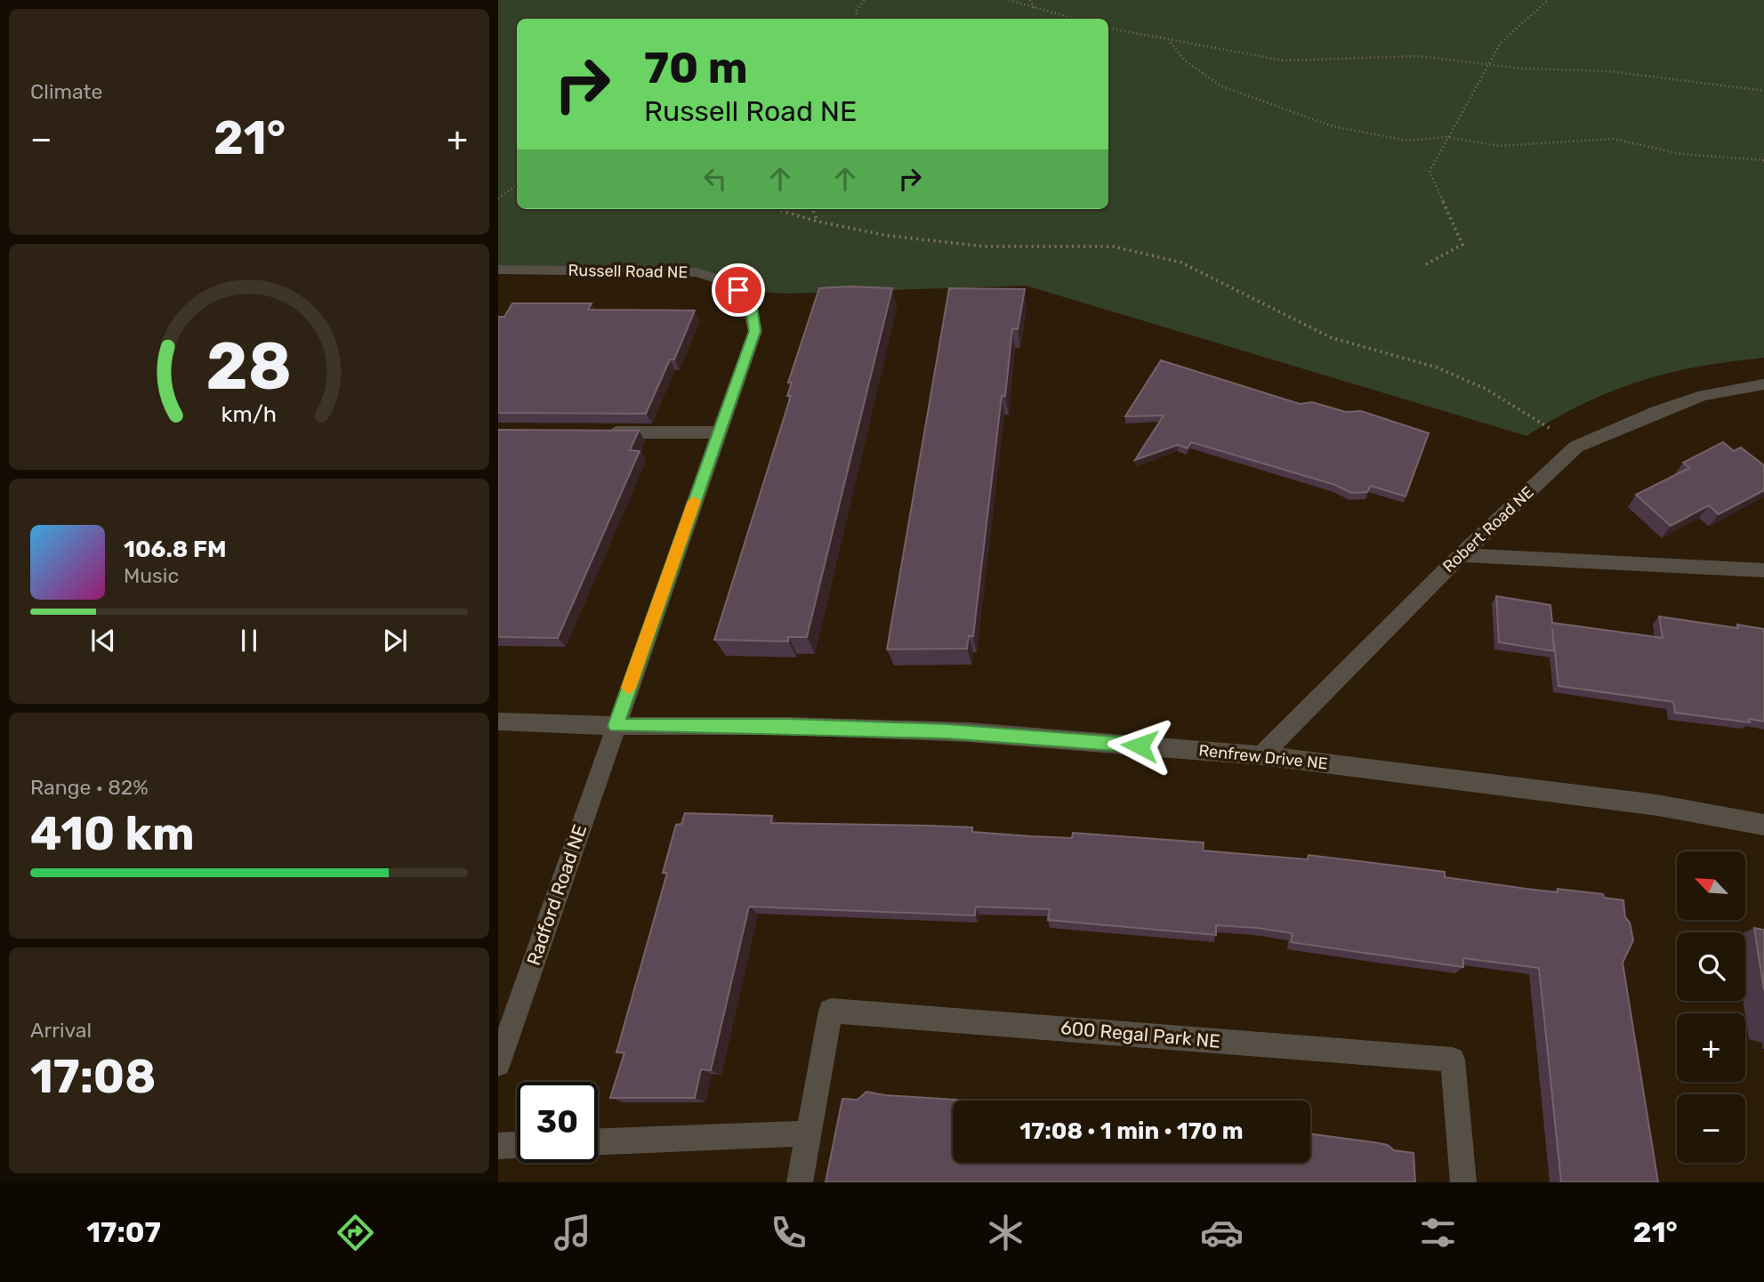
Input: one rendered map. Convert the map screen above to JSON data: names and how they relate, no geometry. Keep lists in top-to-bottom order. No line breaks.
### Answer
{"streets":{"street":["Russell Road NE","Robert Road NE","Renfrew Drive NE","Radford Road NE","600 Regal Park NE"]},"crossings":[["Russell Road NE","Renfrew Drive NE"],["Russell Road NE","Radford Road NE"],["Robert Road NE","Renfrew Drive NE"],["Renfrew Drive NE","Radford Road NE"]],"north":"top left","page":{"tile":["Climate",["Range · 82%","410 km"],["Arrival","17:08"]],"turn":["70 m","Russell Road NE"],"heat":["−","21°","+"],"song":["106.8 FM","Music"],"map_buttons":["+","−"],"limit":"30","trip":"17:08 · 1 min · 170 m","tabs":["17:07","21°"],"gauge":["28","km/h"]}}
